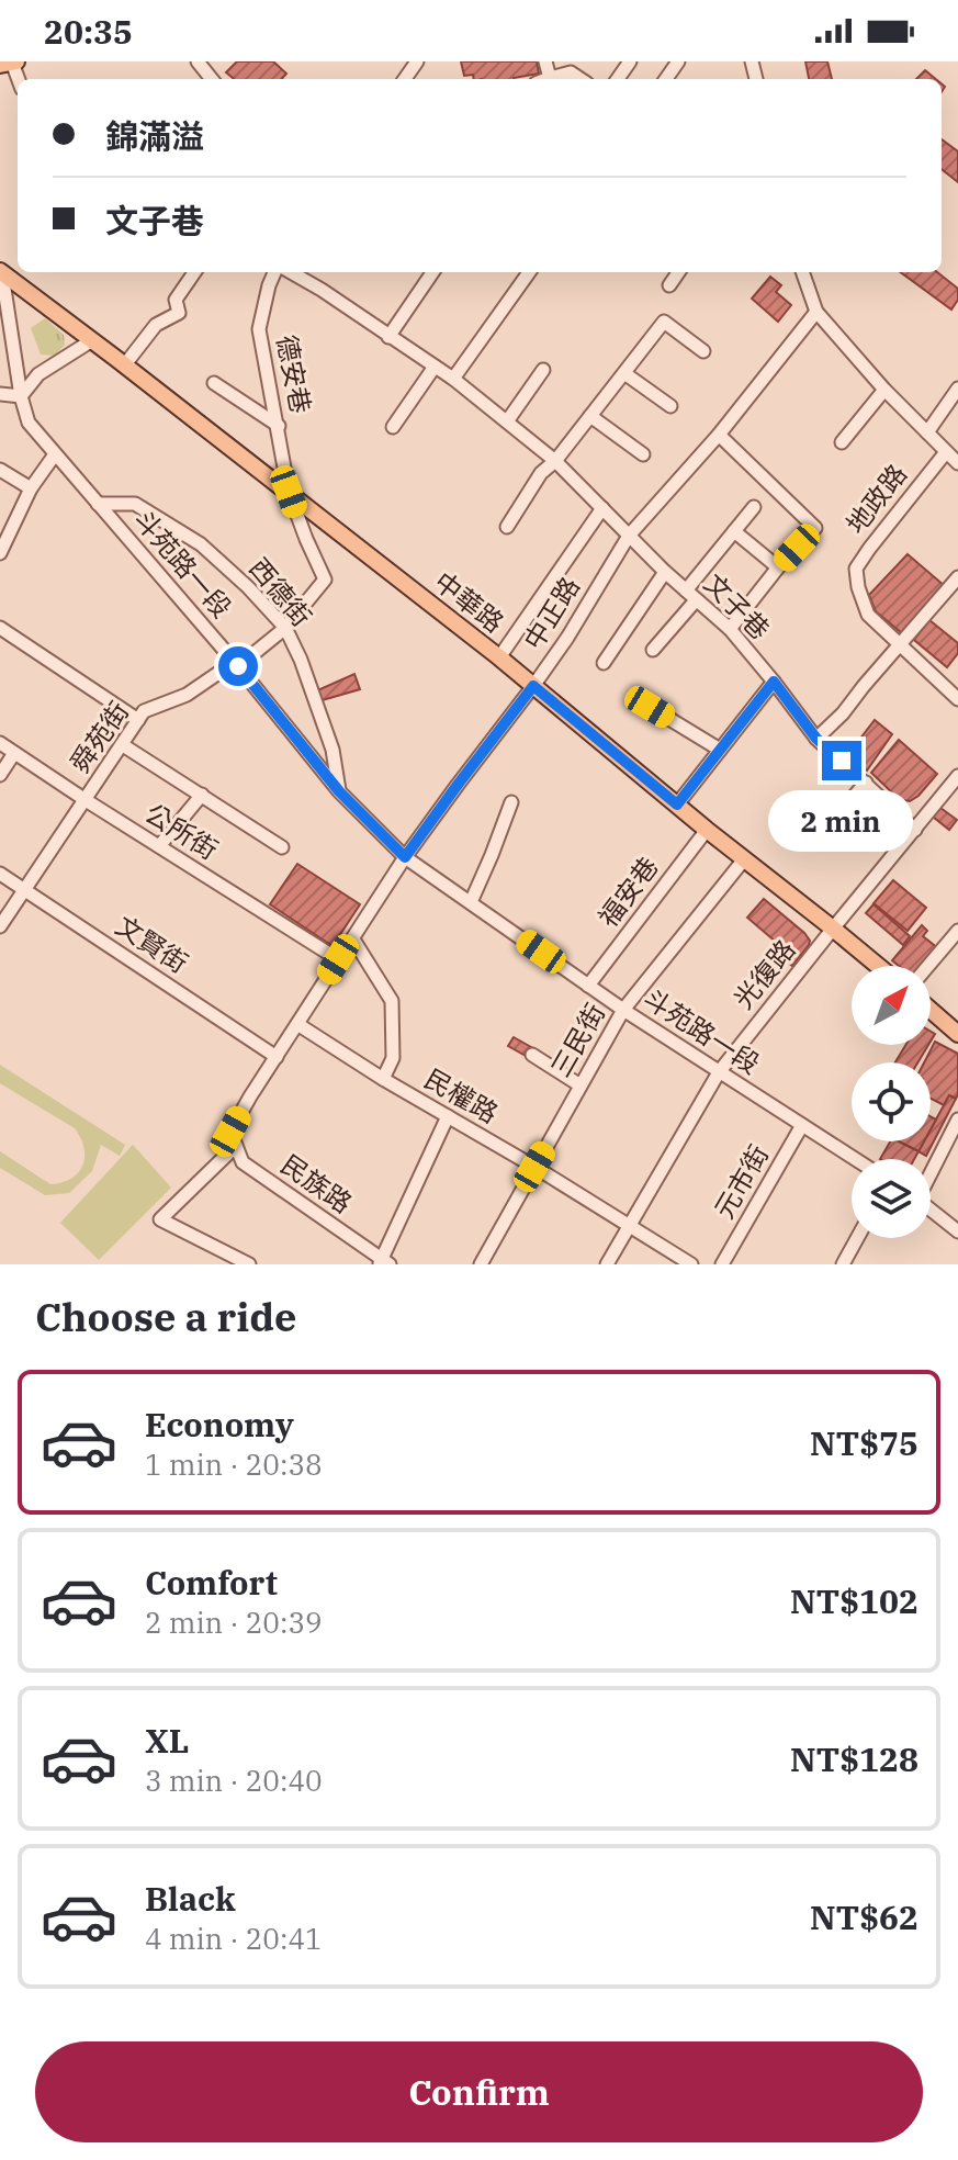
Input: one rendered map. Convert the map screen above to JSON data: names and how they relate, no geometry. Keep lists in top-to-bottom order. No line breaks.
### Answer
{"streets":{"main road":["中華路"],"street":["德安巷","地政路","斗苑路一段","西德街","文子巷","中正路","舜苑街","公所街","福安巷","文賢街","光復路","三民街","民權路","元市街","民族路"]},"crossings":[["德安巷","中華路"],["德安巷","舜苑街"],["斗苑路一段","西德街"],["斗苑路一段","中華路"],["斗苑路一段","中正路"],["斗苑路一段","舜苑街"],["斗苑路一段","福安巷"],["斗苑路一段","光復路"],["斗苑路一段","三民街"],["斗苑路一段","元市街"],["西德街","舜苑街"],["中華路","中正路"],["中華路","舜苑街"],["中華路","福安巷"],["中華路","光復路"],["中華路","三民街"],["文子巷","中正路"],["文子巷","光復路"],["中正路","公所街"],["中正路","文賢街"],["中正路","民權路"],["中正路","民族路"],["舜苑街","公所街"],["舜苑街","文賢街"],["光復路","民權路"],["三民街","民權路"]],"north":"top right","page":{"status":"20:35","banner":["錦滿溢","文子巷"],"bubble":"2 min","heading":"Choose a ride","list":[{"name":"Economy","note":"1 min · 20:38","value":"NT$75"},{"name":"Comfort","note":"2 min · 20:39","value":"NT$102"},{"name":"XL","note":"3 min · 20:40","value":"NT$128"},{"name":"Black","note":"4 min · 20:41","value":"NT$62"}],"buttons":"Confirm"}}
